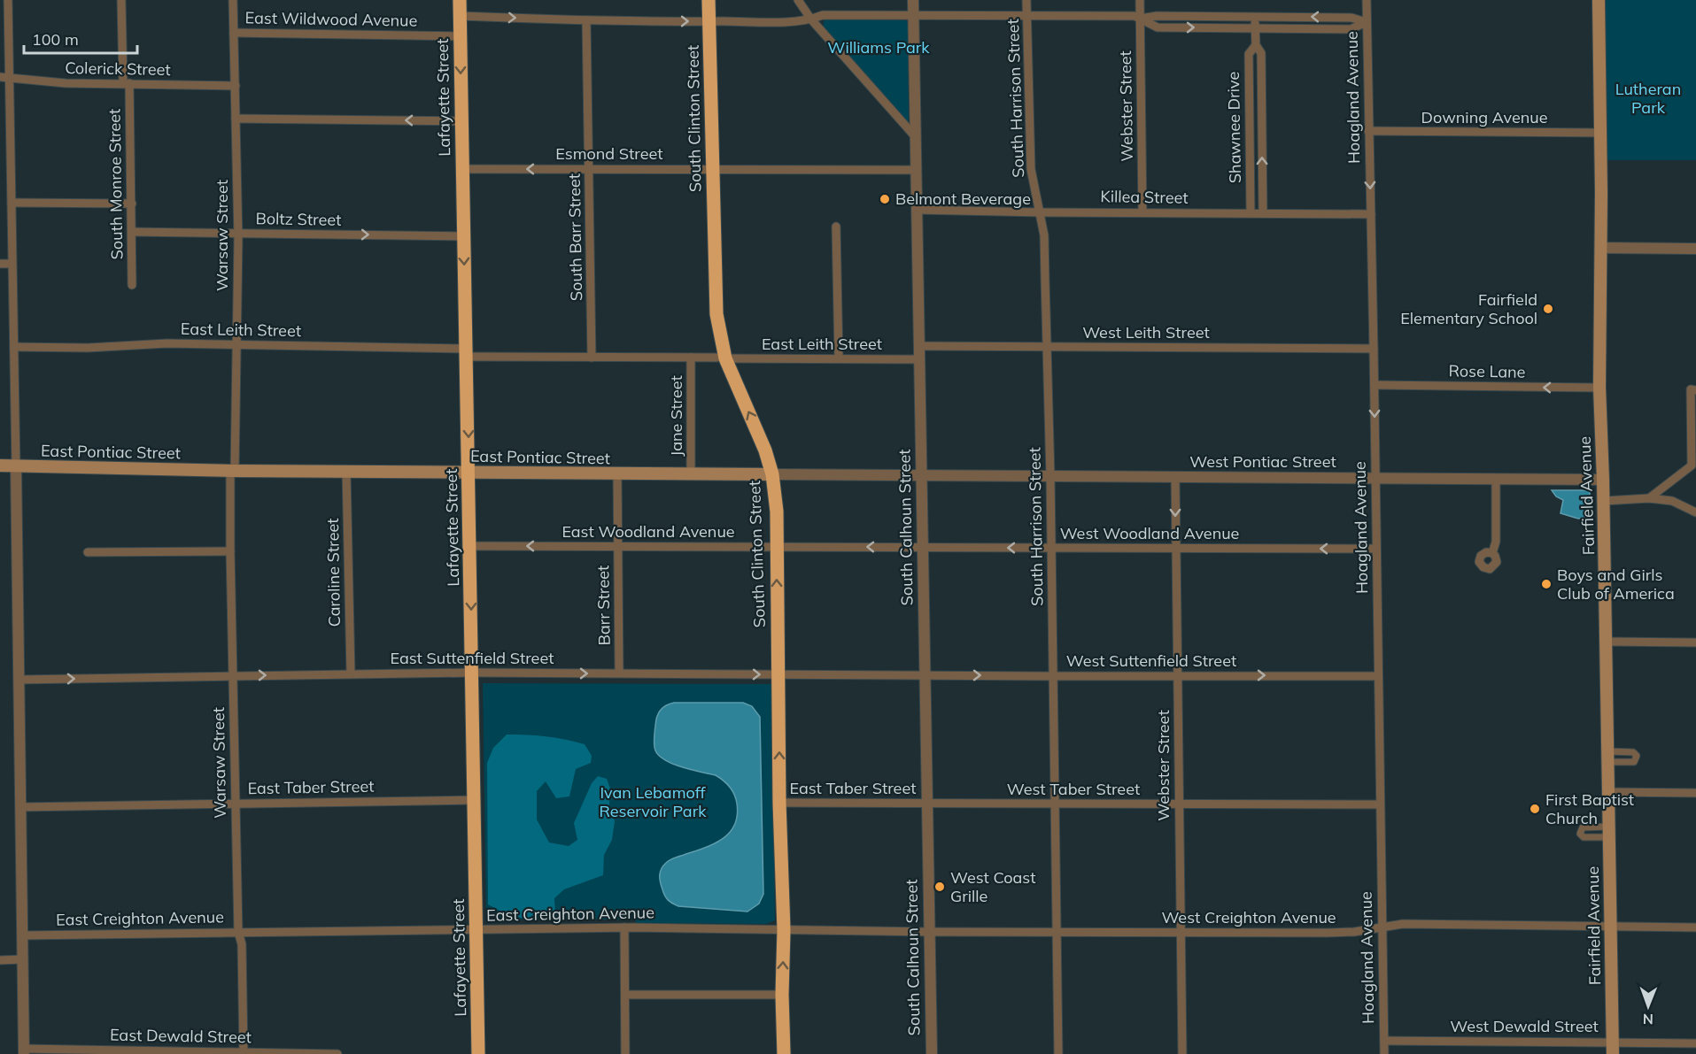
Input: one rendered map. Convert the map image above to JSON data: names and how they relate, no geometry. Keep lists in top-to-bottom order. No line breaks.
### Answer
{"streets":{"highway":["Lafayette Street","South Clinton Street"],"main road":["East Pontiac Street","Fairfield Avenue"],"street":["East Wildwood Avenue","Colerick Street","Hoagland Avenue","South Harrison Street","Webster Street","Downing Avenue","Shawnee Drive","Esmond Street","South Monroe Street","Killea Street","Boltz Street","Warsaw Street","South Barr Street","East Leith Street","West Leith Street","Rose Lane","Jane Street","West Pontiac Street","South Calhoun Street","East Woodland Avenue","West Woodland Avenue","Caroline Street","Barr Street","East Suttenfield Street","West Suttenfield Street","East Taber Street","West Taber Street","East Creighton Avenue","West Creighton Avenue","West Dewald Street","East Dewald Street"]},"crossings":[["East Wildwood Avenue","Lafayette Street"],["East Wildwood Avenue","Warsaw Street"],["Colerick Street","South Monroe Street"],["Colerick Street","Warsaw Street"],["Lafayette Street","Esmond Street"],["Lafayette Street","Boltz Street"],["Lafayette Street","East Leith Street"],["Lafayette Street","East Pontiac Street"],["Lafayette Street","East Woodland Avenue"],["Lafayette Street","East Suttenfield Street"],["Lafayette Street","East Taber Street"],["Lafayette Street","East Creighton Avenue"],["Hoagland Avenue","Downing Avenue"],["Hoagland Avenue","Killea Street"],["Hoagland Avenue","West Leith Street"],["Hoagland Avenue","Rose Lane"],["Hoagland Avenue","West Pontiac Street"],["Hoagland Avenue","West Woodland Avenue"],["Hoagland Avenue","West Suttenfield Street"],["Hoagland Avenue","West Taber Street"],["Hoagland Avenue","West Creighton Avenue"],["Hoagland Avenue","West Dewald Street"],["South Harrison Street","Killea Street"],["South Harrison Street","West Leith Street"],["South Harrison Street","West Pontiac Street"],["South Harrison Street","West Woodland Avenue"],["South Harrison Street","West Suttenfield Street"],["South Harrison Street","West Taber Street"],["South Harrison Street","West Creighton Avenue"],["Webster Street","Killea Street"],["Webster Street","West Pontiac Street"],["Webster Street","West Woodland Avenue"],["Webster Street","West Suttenfield Street"],["Webster Street","West Taber Street"],["Webster Street","West Creighton Avenue"],["Downing Avenue","Fairfield Avenue"],["South Clinton Street","Esmond Street"],["South Clinton Street","East Leith Street"],["South Clinton Street","East Pontiac Street"],["South Clinton Street","East Woodland Avenue"],["South Clinton Street","East Suttenfield Street"],["South Clinton Street","East Taber Street"],["South Clinton Street","East Creighton Avenue"],["Shawnee Drive","Killea Street"],["Esmond Street","South Barr Street"],["Esmond Street","South Calhoun Street"],["South Monroe Street","Boltz Street"],["Killea Street","South Calhoun Street"],["Boltz Street","Warsaw Street"],["Warsaw Street","East Leith Street"],["Warsaw Street","East Pontiac Street"],["Warsaw Street","East Suttenfield Street"],["Warsaw Street","East Taber Street"],["Warsaw Street","East Creighton Avenue"],["Warsaw Street","East Dewald Street"],["South Barr Street","East Leith Street"],["East Leith Street","Jane Street"],["East Leith Street","South Calhoun Street"],["West Leith Street","South Calhoun Street"],["Rose Lane","Fairfield Avenue"],["Jane Street","East Pontiac Street"],["East Pontiac Street","West Pontiac Street"],["East Pontiac Street","South Calhoun Street"],["East Pontiac Street","Caroline Street"],["East Pontiac Street","Barr Street"],["West Pontiac Street","Fairfield Avenue"],["West Pontiac Street","South Calhoun Street"],["Fairfield Avenue","West Creighton Avenue"],["Fairfield Avenue","West Dewald Street"],["South Calhoun Street","East Woodland Avenue"],["South Calhoun Street","West Woodland Avenue"],["South Calhoun Street","East Suttenfield Street"],["South Calhoun Street","West Suttenfield Street"],["South Calhoun Street","East Taber Street"],["South Calhoun Street","West Taber Street"],["South Calhoun Street","East Creighton Avenue"],["South Calhoun Street","West Creighton Avenue"],["East Woodland Avenue","West Woodland Avenue"],["East Woodland Avenue","Barr Street"],["Caroline Street","East Suttenfield Street"],["Barr Street","East Suttenfield Street"],["East Suttenfield Street","West Suttenfield Street"],["East Taber Street","West Taber Street"],["East Creighton Avenue","West Creighton Avenue"]],"one_way":["Lafayette Street","South Clinton Street","Boltz Street","Rose Lane","East Woodland Avenue","West Woodland Avenue","East Suttenfield Street","West Suttenfield Street"],"parks":["Williams Park","Lutheran Park","Ivan Lebamoff Reservoir Park"],"places":["Belmont Beverage","Fairfield Elementary School","Boys and Girls Club of America","First Baptist Church","West Coast Grille"],"scale_bar":"100 m","north":"bottom"}
